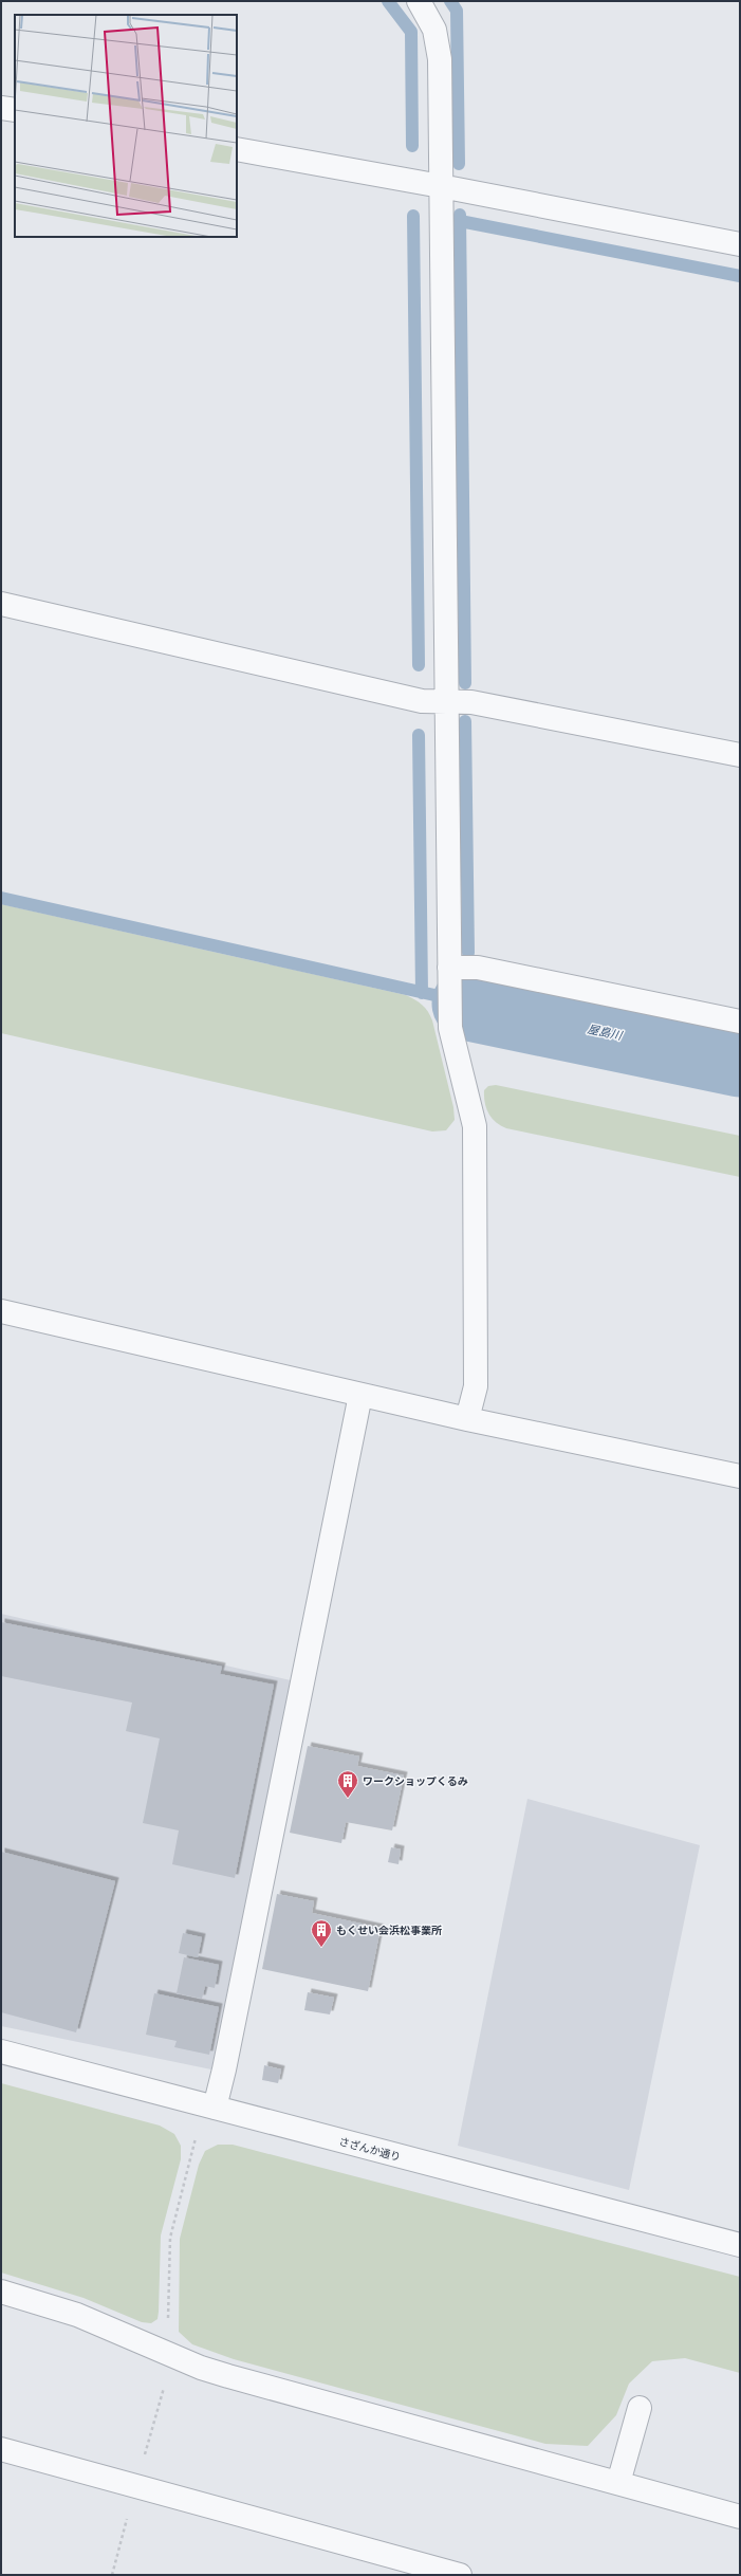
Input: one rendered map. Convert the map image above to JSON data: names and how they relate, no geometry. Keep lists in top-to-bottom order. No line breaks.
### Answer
{"streets":{"street":["さざんか通り"]},"water":["屋島川"],"places":{"building":["ワークショップくるみ","もくせい会浜松事業所"]}}
